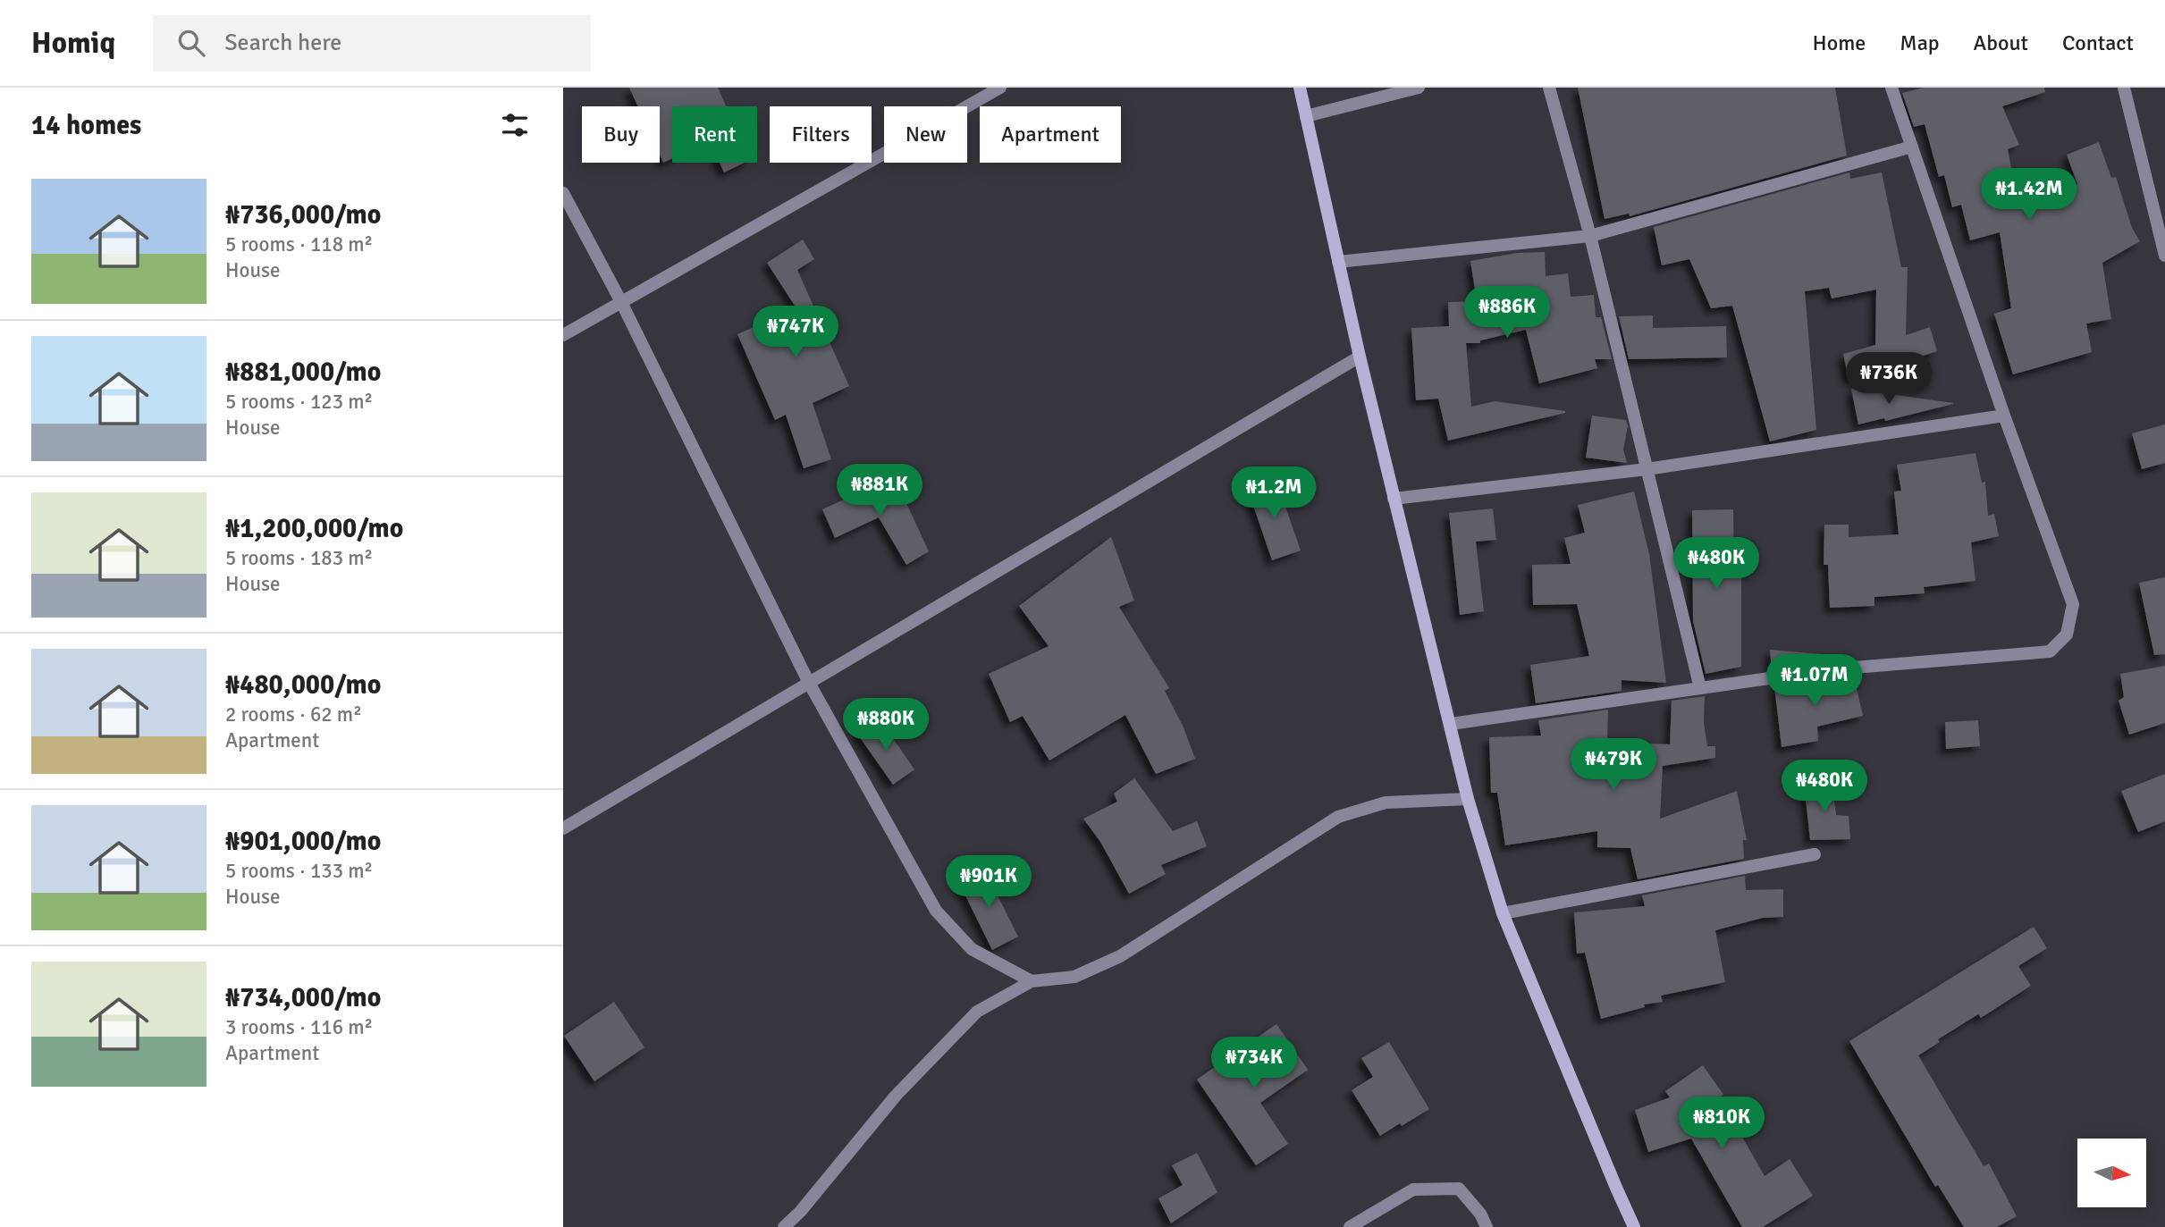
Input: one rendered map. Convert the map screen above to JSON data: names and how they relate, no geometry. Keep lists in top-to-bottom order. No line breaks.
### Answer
{"north":"right","page":{"header":"Homiq","search":"Search here","nav":["Home","Map","About","Contact"],"heading":"14 homes","chip":["Buy","Rent","Filters","New","Apartment"],"list":[{"name":"₦736,000/mo","note":"5 rooms · 118 m² · House"},{"name":"₦881,000/mo","note":"5 rooms · 123 m² · House"},{"name":"₦1,200,000/mo","note":"5 rooms · 183 m² · House"},{"name":"₦480,000/mo","note":"2 rooms · 62 m² · Apartment"},{"name":"₦901,000/mo","note":"5 rooms · 133 m² · House"},{"name":"₦734,000/mo","note":"3 rooms · 116 m² · Apartment"}],"price":["₦1.42M","₦886K","₦747K","₦736K","₦881K","₦1.2M","₦480K","₦1.07M","₦880K","₦479K","₦480K","₦901K","₦734K","₦810K"]}}
